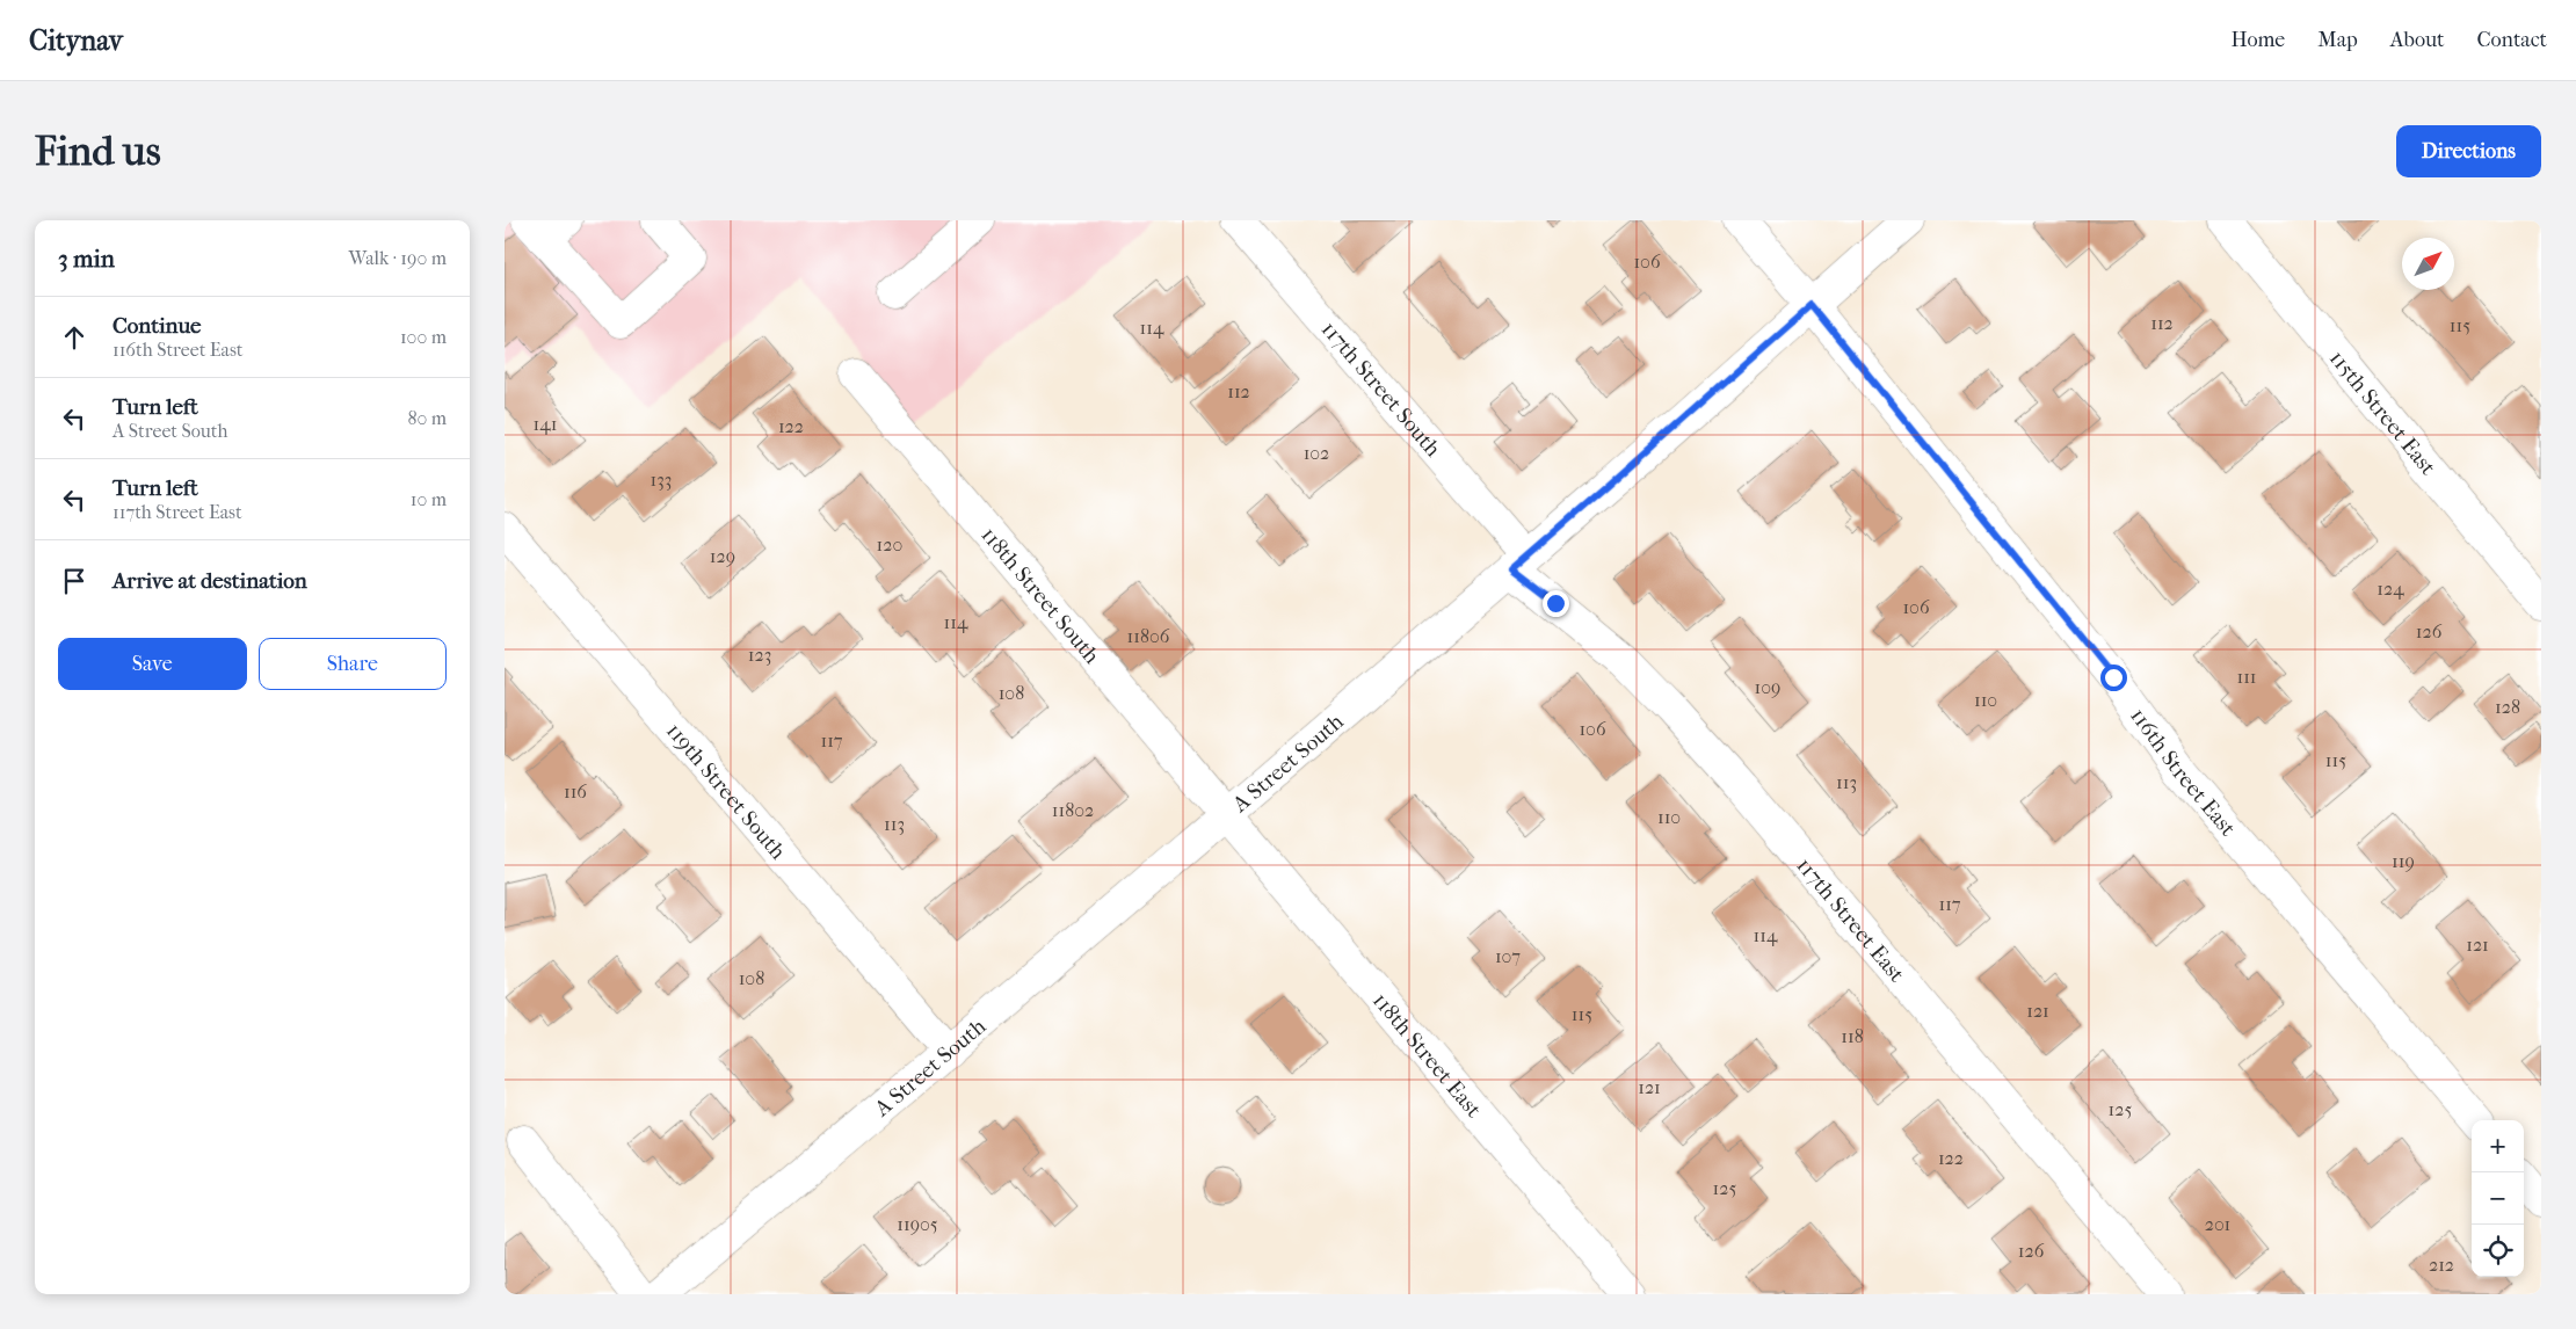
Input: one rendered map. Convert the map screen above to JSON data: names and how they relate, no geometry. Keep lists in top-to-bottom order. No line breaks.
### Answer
{"streets":{"street":["117th Street South","115th Street East","118th Street South","A Street South","116th Street East","119th Street South","117th Street East","118th Street East"]},"crossings":[["117th Street South","A Street South"],["117th Street South","117th Street East"],["118th Street South","A Street South"],["118th Street South","118th Street East"],["A Street South","116th Street East"],["A Street South","119th Street South"],["A Street South","117th Street East"],["A Street South","118th Street East"]],"house_numbers":["106","112","115","114","112","141","122","102","133","120","129","124","106","114","126","11806","123","111","109","108","110","128","106","117","115","113","116","11802","110","113","119","117","114","121","107","108","121","115","118","121","125","122","125","11905","201","126","212"],"north":"top right","page":{"header":"Citynav","nav":["Home","Map","About","Contact"],"buttons":["Directions",["Save","Share"]],"title":"Find us","heading":["3 min","Walk · 190 m"],"list":[["Continue","116th Street East","100 m"],["Turn left","A Street South","80 m"],["Turn left","117th Street East","10 m"],"Arrive at destination"],"map_buttons":["+","−"]}}
